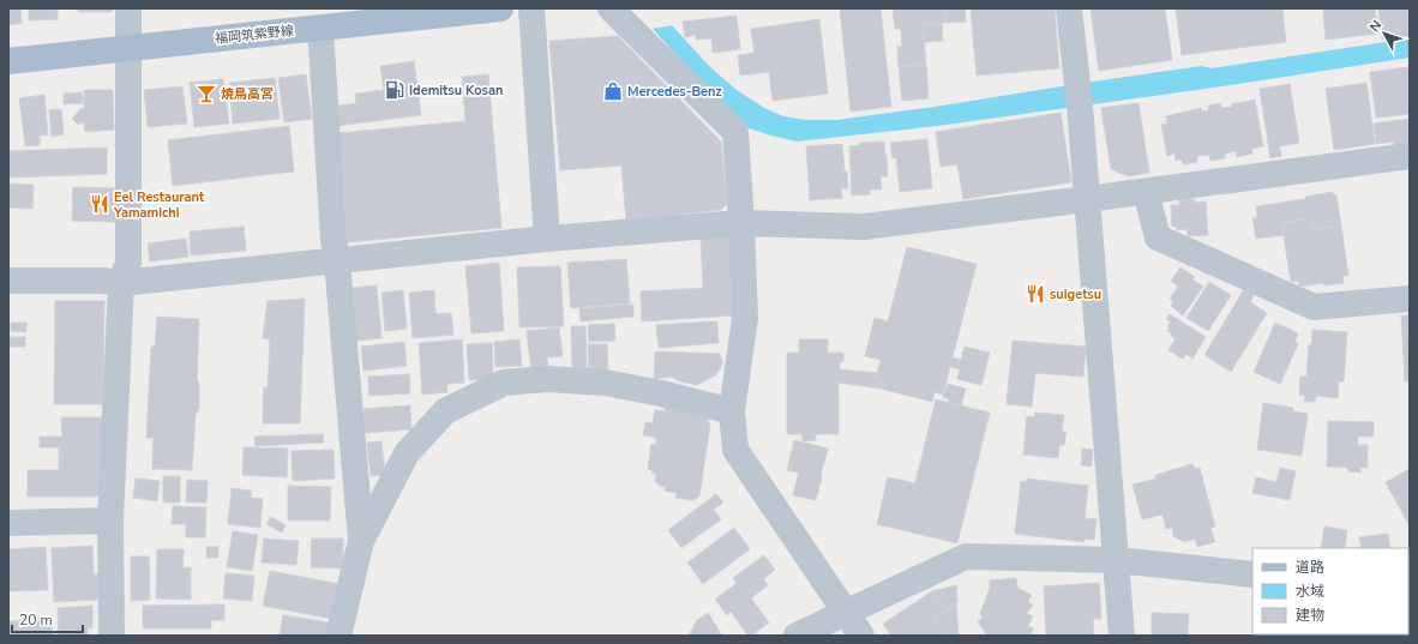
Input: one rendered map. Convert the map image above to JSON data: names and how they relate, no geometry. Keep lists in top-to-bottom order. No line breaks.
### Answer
{"streets":{"main road":["福岡筑紫野線"]},"places":{"fuel station":["Idemitsu Kosan"],"shop":["Mercedes-Benz"],"bar":["焼鳥高宮"],"restaurant":["Eel Restaurant Yamamichi","suigetsu"]},"legend":["道路","水域","建物"],"scale_bar":"20 m","north":"top left"}
